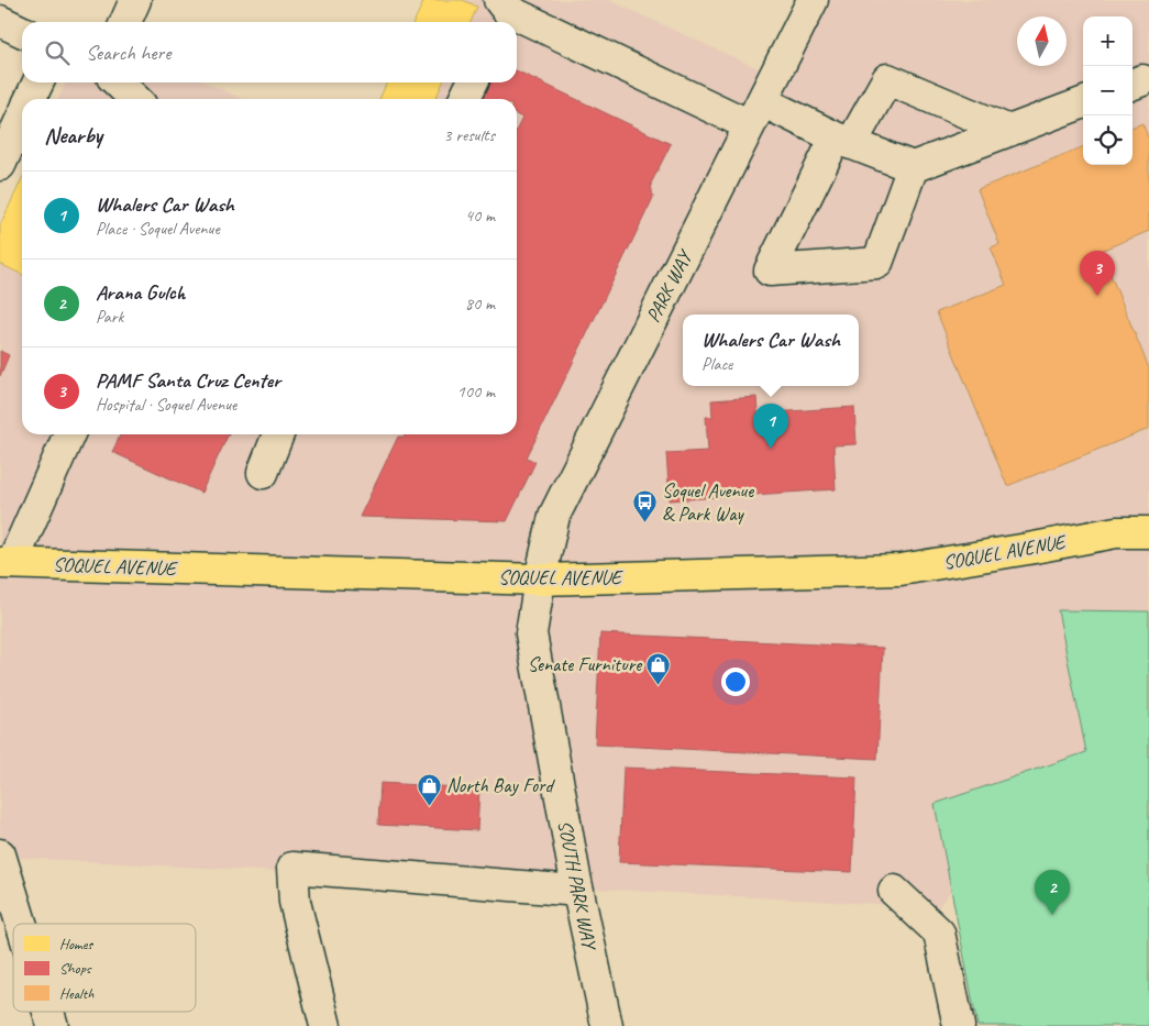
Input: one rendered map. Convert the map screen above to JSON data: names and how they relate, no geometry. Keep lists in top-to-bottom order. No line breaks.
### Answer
{"streets":{"main road":["SOQUEL AVENUE"],"street":["PARK WAY","SOUTH PARK WAY"]},"crossings":[["PARK WAY","SOQUEL AVENUE"],["PARK WAY","SOUTH PARK WAY"],["SOQUEL AVENUE","SOUTH PARK WAY"]],"places":{"bus stop":["Soquel Avenue & Park Way"],"shop":["Senate Furniture","North Bay Ford"]},"legend":["Homes","Shops","Health"],"north":"top","page":{"map_buttons":["+","−"],"search":"Search here","heading":["Nearby","3 results"],"list":[{"mark":"1","name":"Whalers Car Wash","note":"Place · Soquel Avenue","value":"40 m"},{"mark":"2","name":"Arana Gulch","note":"Park","value":"80 m"},{"mark":"3","name":"PAMF Santa Cruz Center","note":"Hospital · Soquel Avenue","value":"100 m"}],"pins":["3","1","2"],"popup":["Whalers Car Wash","Place"]}}
